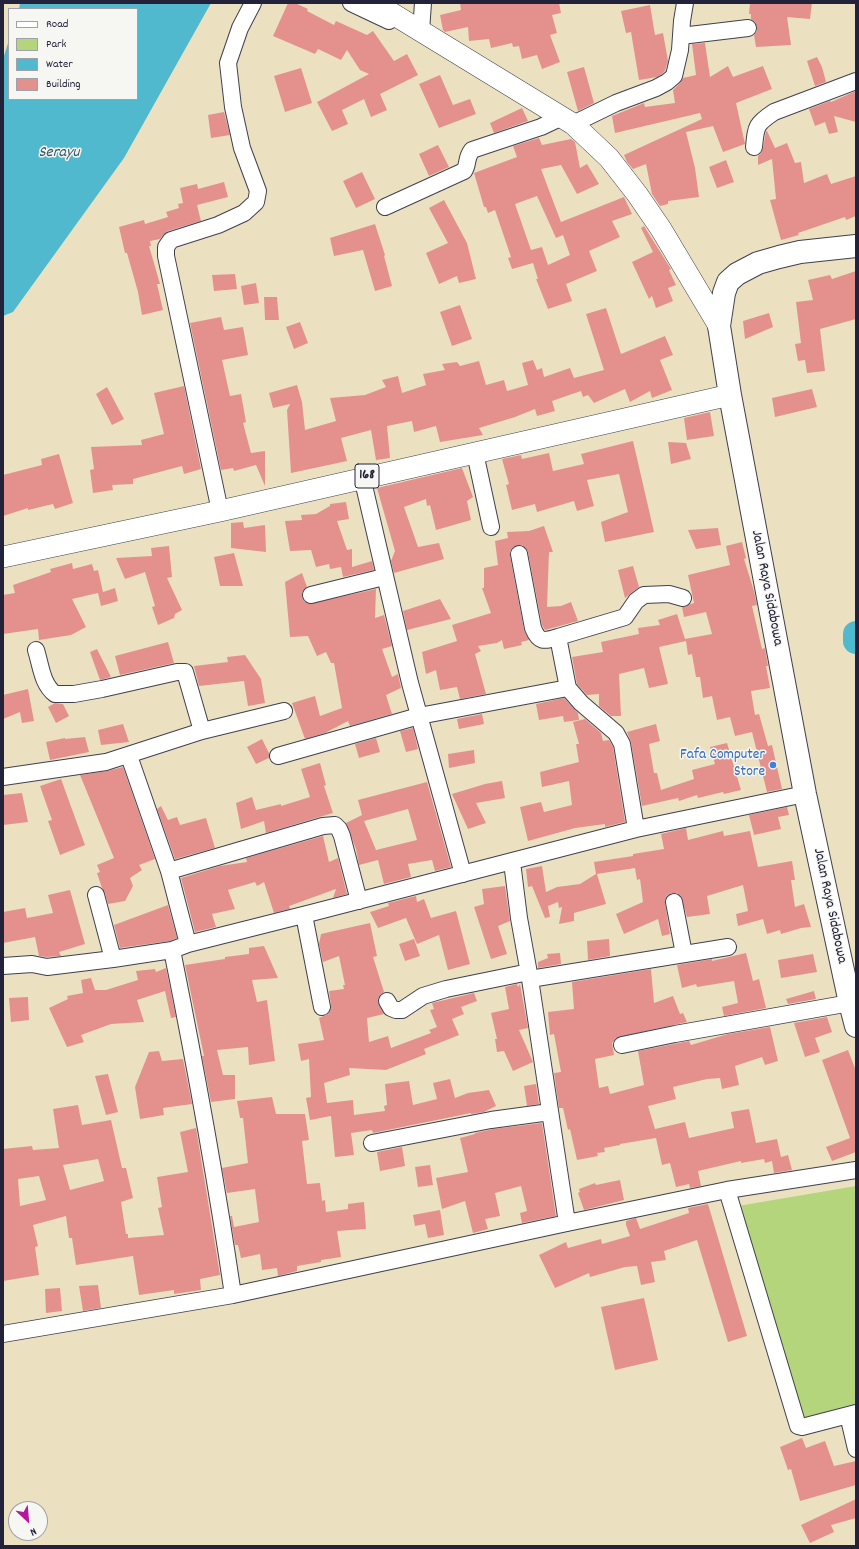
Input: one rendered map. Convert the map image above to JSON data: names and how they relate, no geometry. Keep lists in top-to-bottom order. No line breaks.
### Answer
{"streets":{"highway":["Jalan Raya Sidabowa"],"main road":["168"]},"crossings":[["168","Jalan Raya Sidabowa"]],"water":["Serayu"],"places":["Fafa Computer Store"],"legend":["Road","Park","Water","Building"],"north":"bottom right"}
